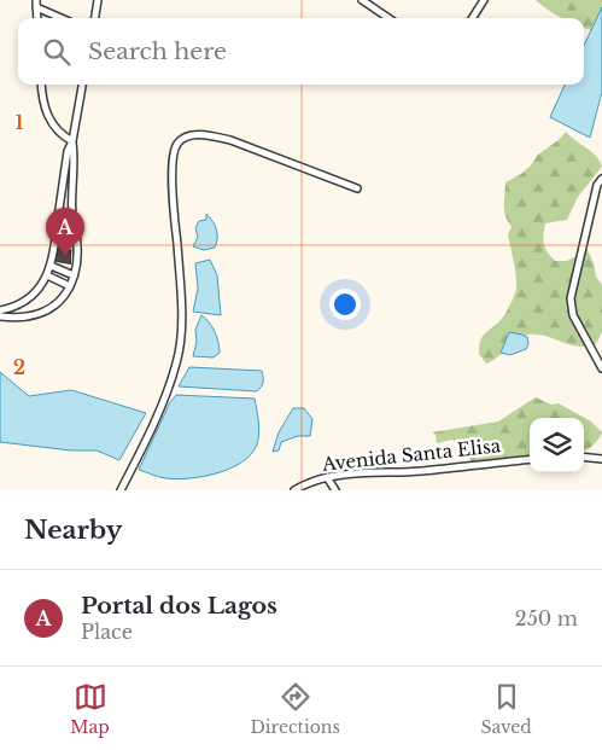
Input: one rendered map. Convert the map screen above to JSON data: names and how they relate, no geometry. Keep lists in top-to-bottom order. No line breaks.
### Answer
{"streets":{"street":["Avenida Santa Elisa"]},"page":{"search":"Search here","pins":"A","heading":"Nearby","list":[{"mark":"A","name":"Portal dos Lagos","note":"Place","value":"250 m"}],"nav":["Map","Directions","Saved"]},"grid":{"rows":["1","2"]}}
